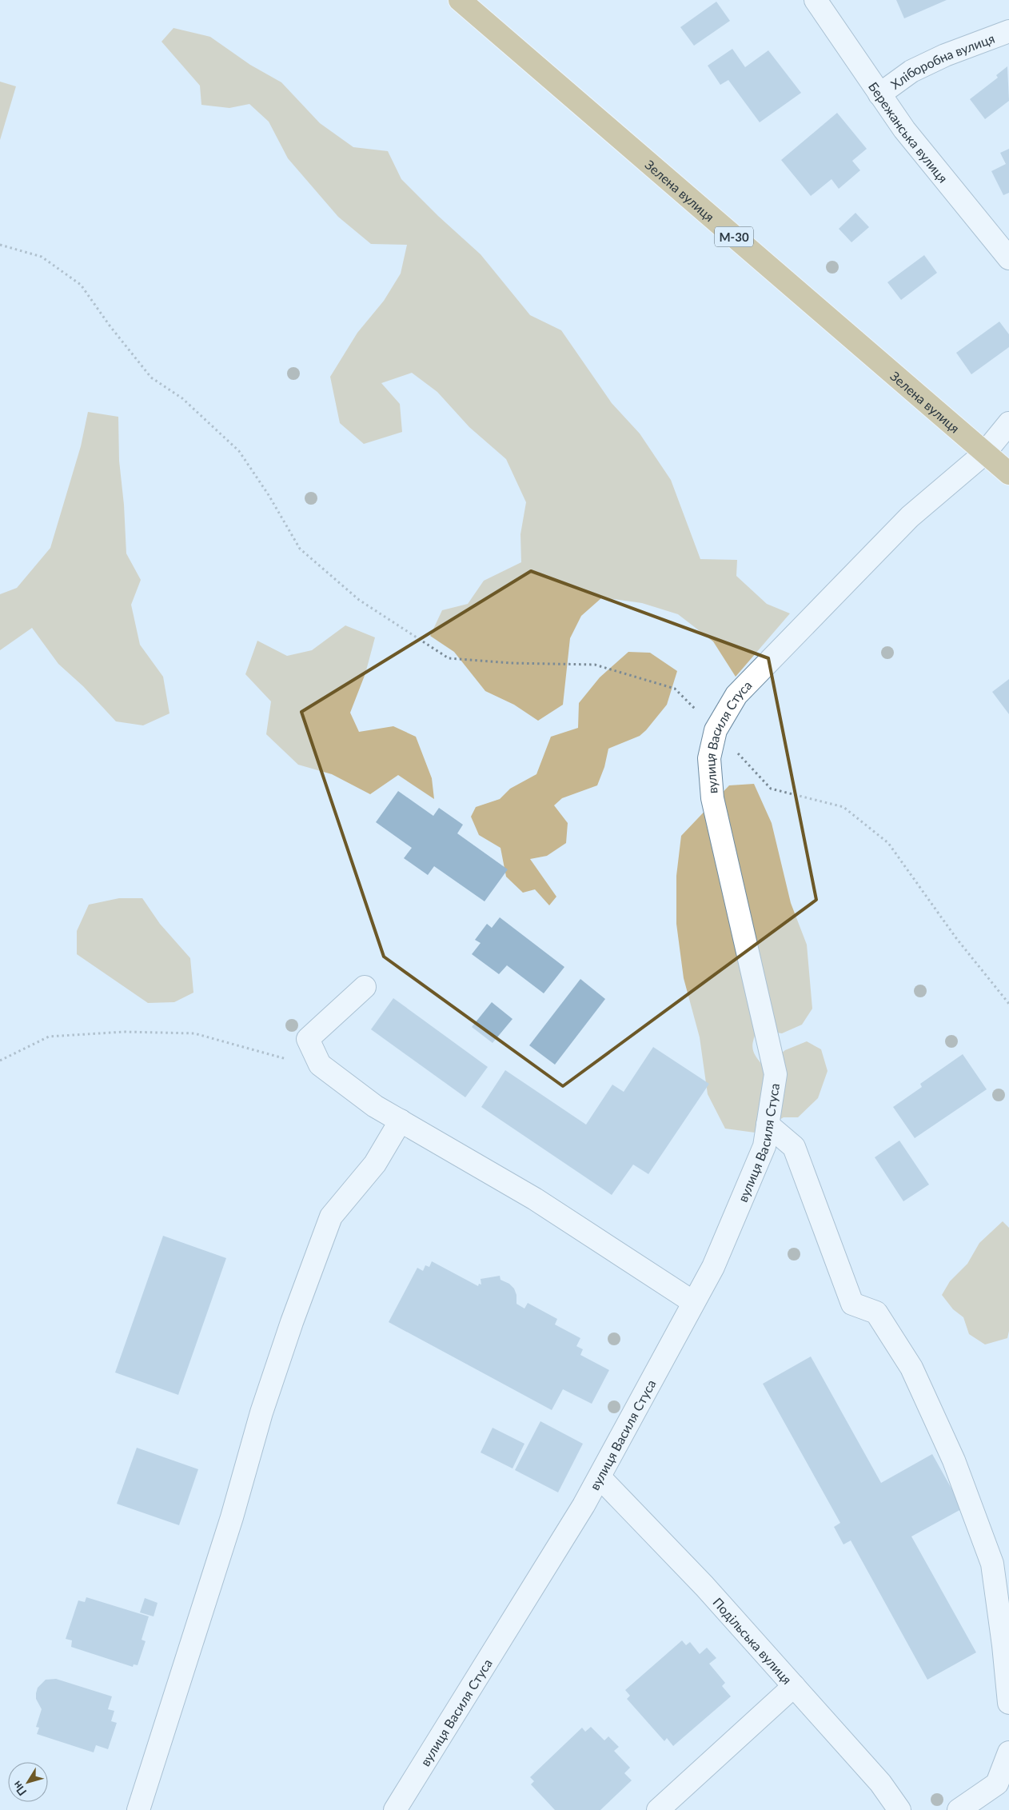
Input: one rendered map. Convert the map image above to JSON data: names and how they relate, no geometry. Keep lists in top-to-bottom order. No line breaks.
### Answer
{"streets":{"highway":["Зелена вулиця","М-30"],"street":["Хліборобна вулиця","Бережанська вулиця","вулиця Василя Стуса","Подільська вулиця"]},"crossings":[["Хліборобна вулиця","Бережанська вулиця"],["Зелена вулиця","вулиця Василя Стуса"],["вулиця Василя Стуса","Подільська вулиця"]],"north":"bottom left"}
